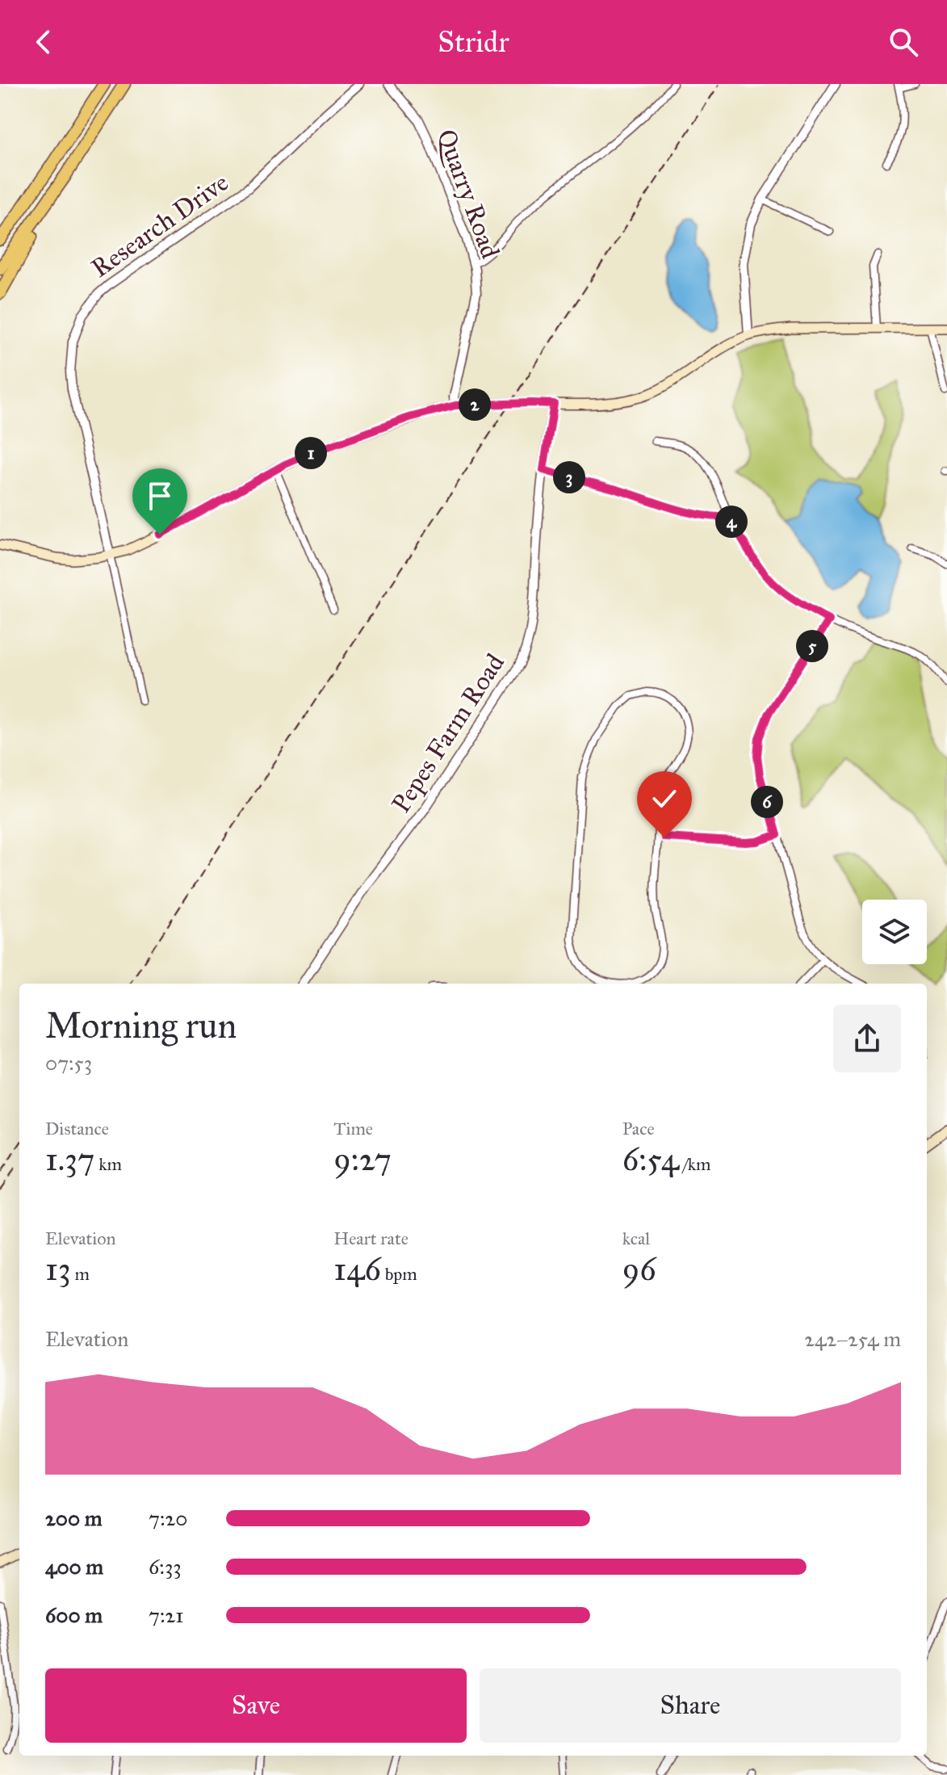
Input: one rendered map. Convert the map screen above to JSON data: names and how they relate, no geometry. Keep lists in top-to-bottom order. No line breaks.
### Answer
{"streets":{"street":["Quarry Road","Research Drive","Pepes Farm Road"]},"page":{"header":"Stridr","pins":["2","1","3","4","5","6"],"heading":["Morning run","07:53"],"stats":[["Distance","1.37 km"],["Time","9:27"],["Pace","6:54 /km"],["Elevation","13 m"],["Heart rate","146 bpm"],["kcal","96"]],"chart":["Elevation","242–254 m"],"list":[{"name":"200 m","note":"7:20"},{"name":"400 m","note":"6:33"},{"name":"600 m","note":"7:21"}],"buttons":["Save","Share"]}}
